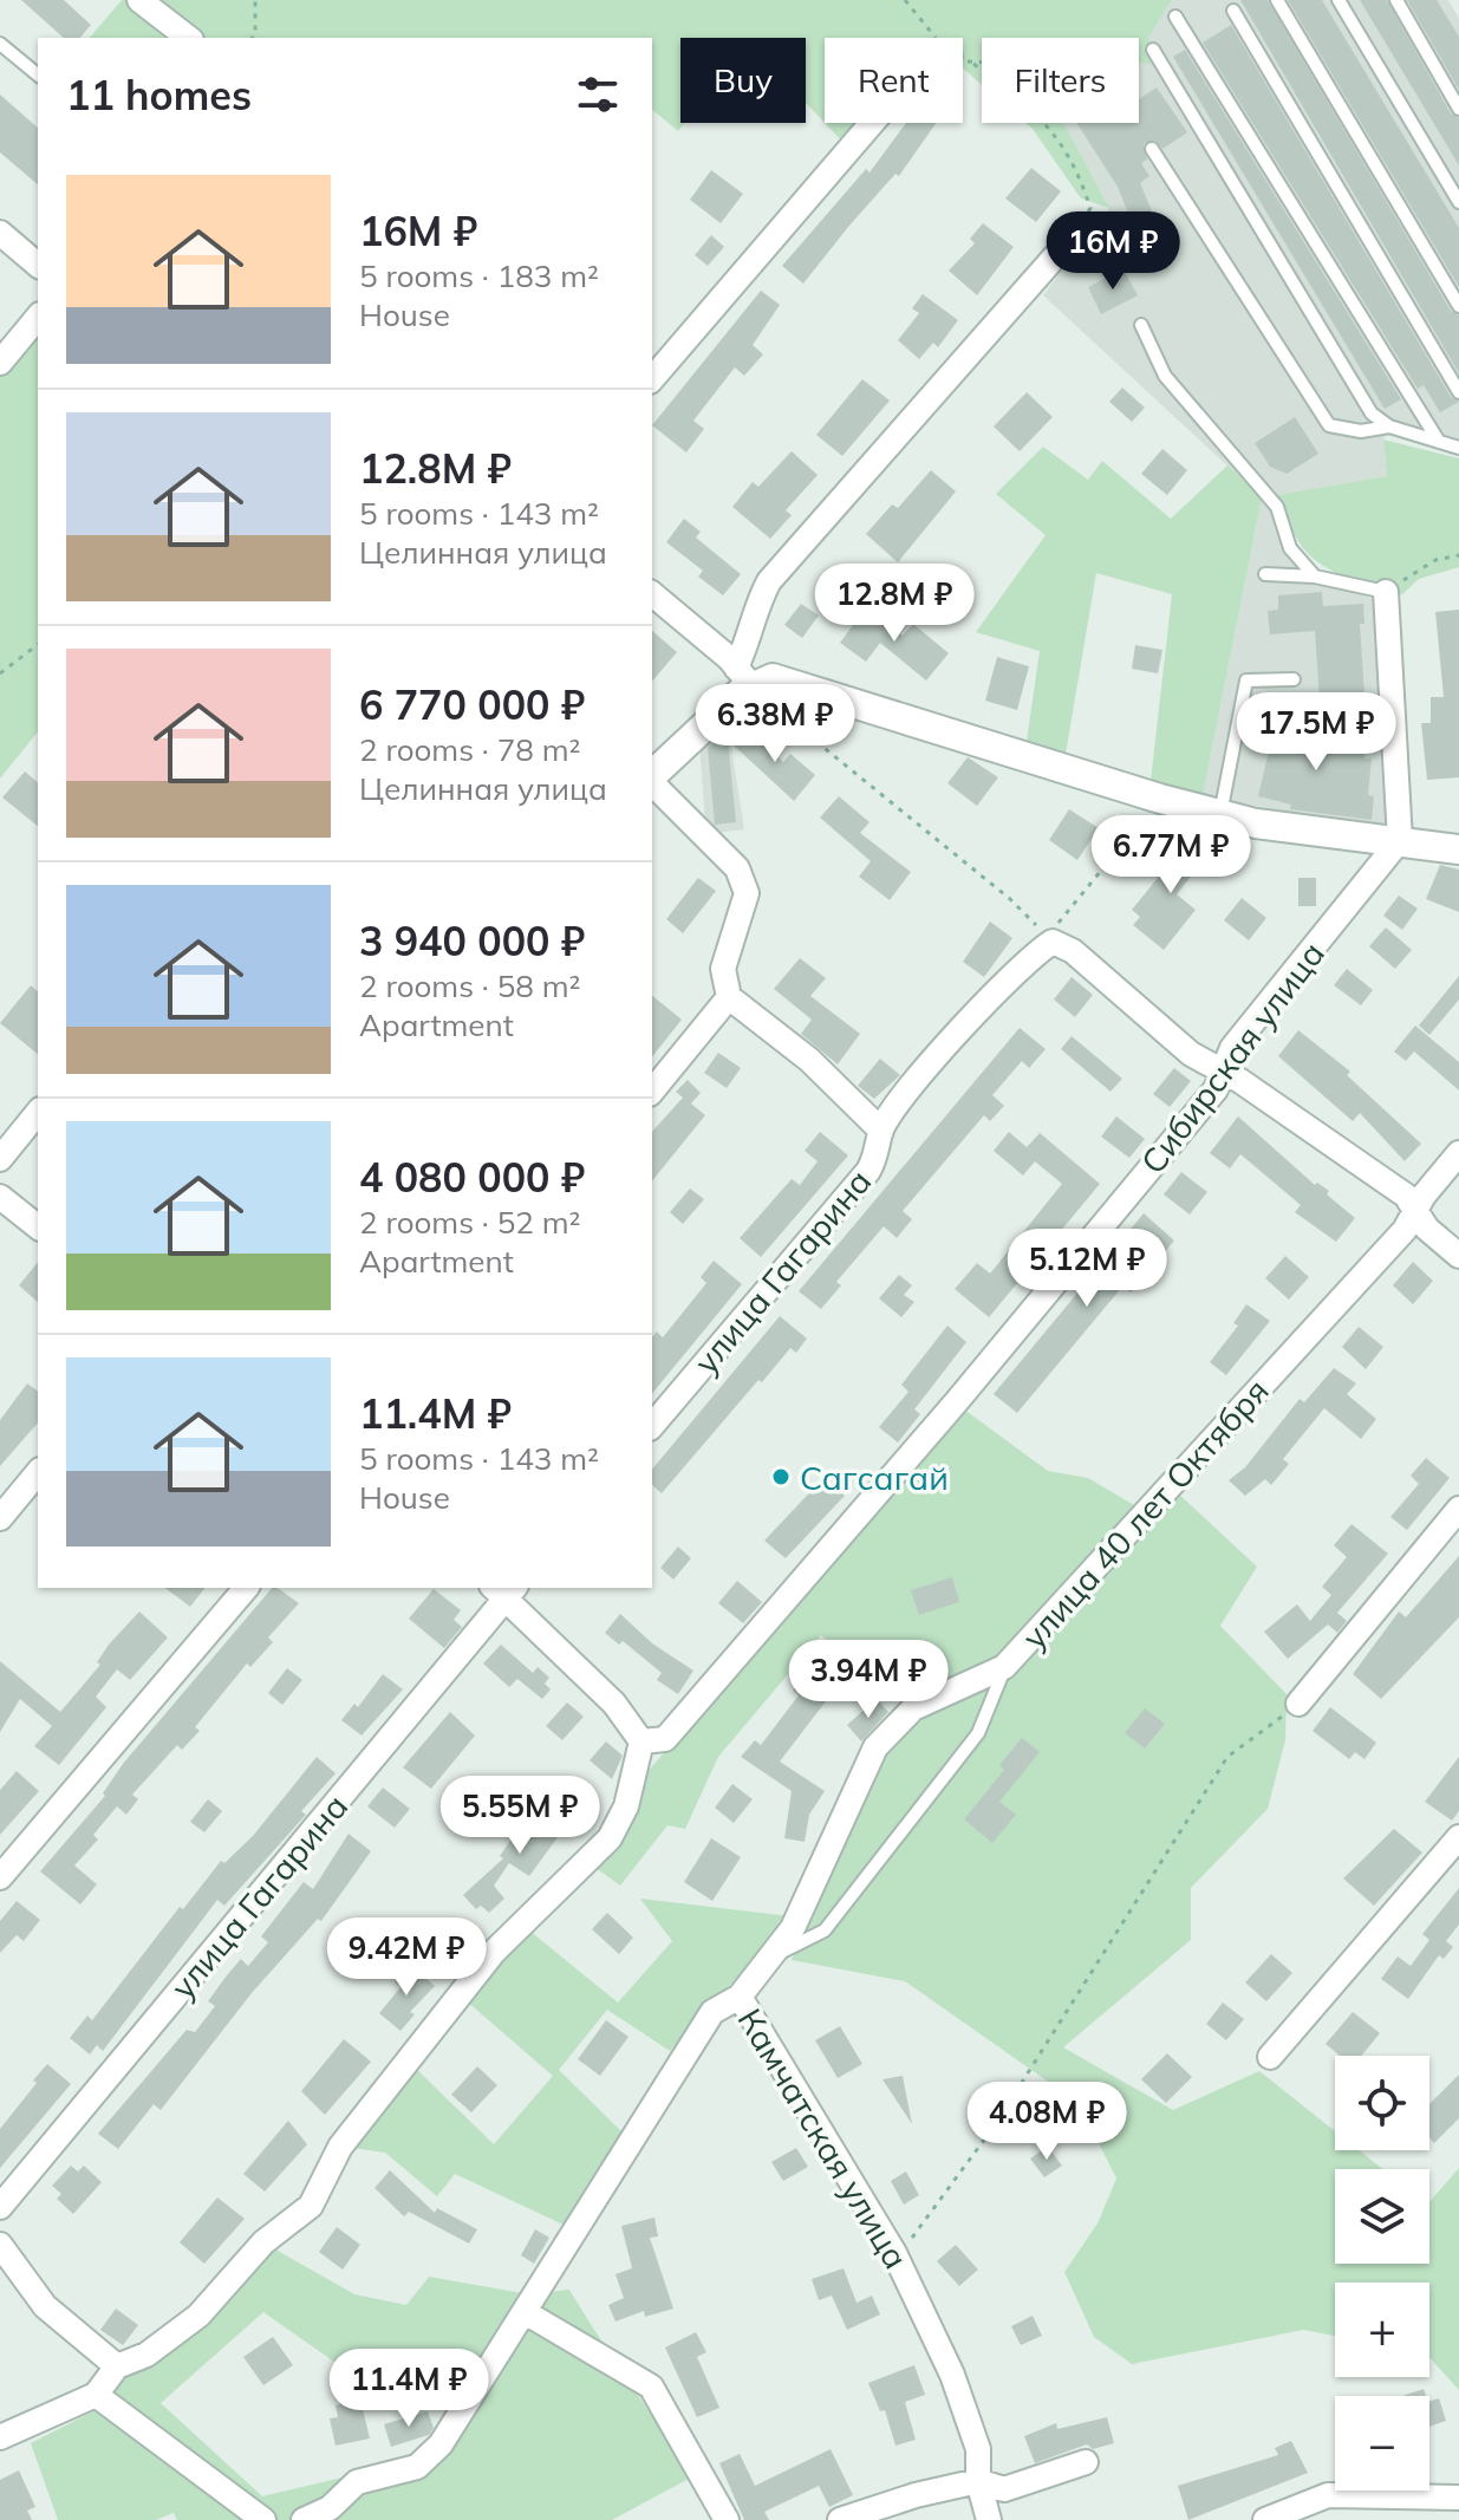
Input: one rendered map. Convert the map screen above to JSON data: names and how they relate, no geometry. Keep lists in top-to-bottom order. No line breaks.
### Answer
{"streets":{"street":["Сибирская улица","улица Гагарина","улица 40 лет Октября","Камчатская улица"]},"crossings":[["улица 40 лет Октября","Камчатская улица"]],"places":["Сагсагай"],"page":{"chip":["Buy","Rent","Filters"],"heading":"11 homes","list":[{"name":"16M ₽","note":"5 rooms · 183 m² · House"},{"name":"12.8M ₽","note":"5 rooms · 143 m² · Целинная улица"},{"name":"6 770 000 ₽","note":"2 rooms · 78 m² · Целинная улица"},{"name":"3 940 000 ₽","note":"2 rooms · 58 m² · Apartment"},{"name":"4 080 000 ₽","note":"2 rooms · 52 m² · Apartment"},{"name":"11.4M ₽","note":"5 rooms · 143 m² · House"}],"price":["16M ₽","12.8M ₽","6.38M ₽","17.5M ₽","6.77M ₽","5.12M ₽","3.94M ₽","5.55M ₽","9.42M ₽","4.08M ₽","11.4M ₽"],"map_buttons":["+","−"]}}
